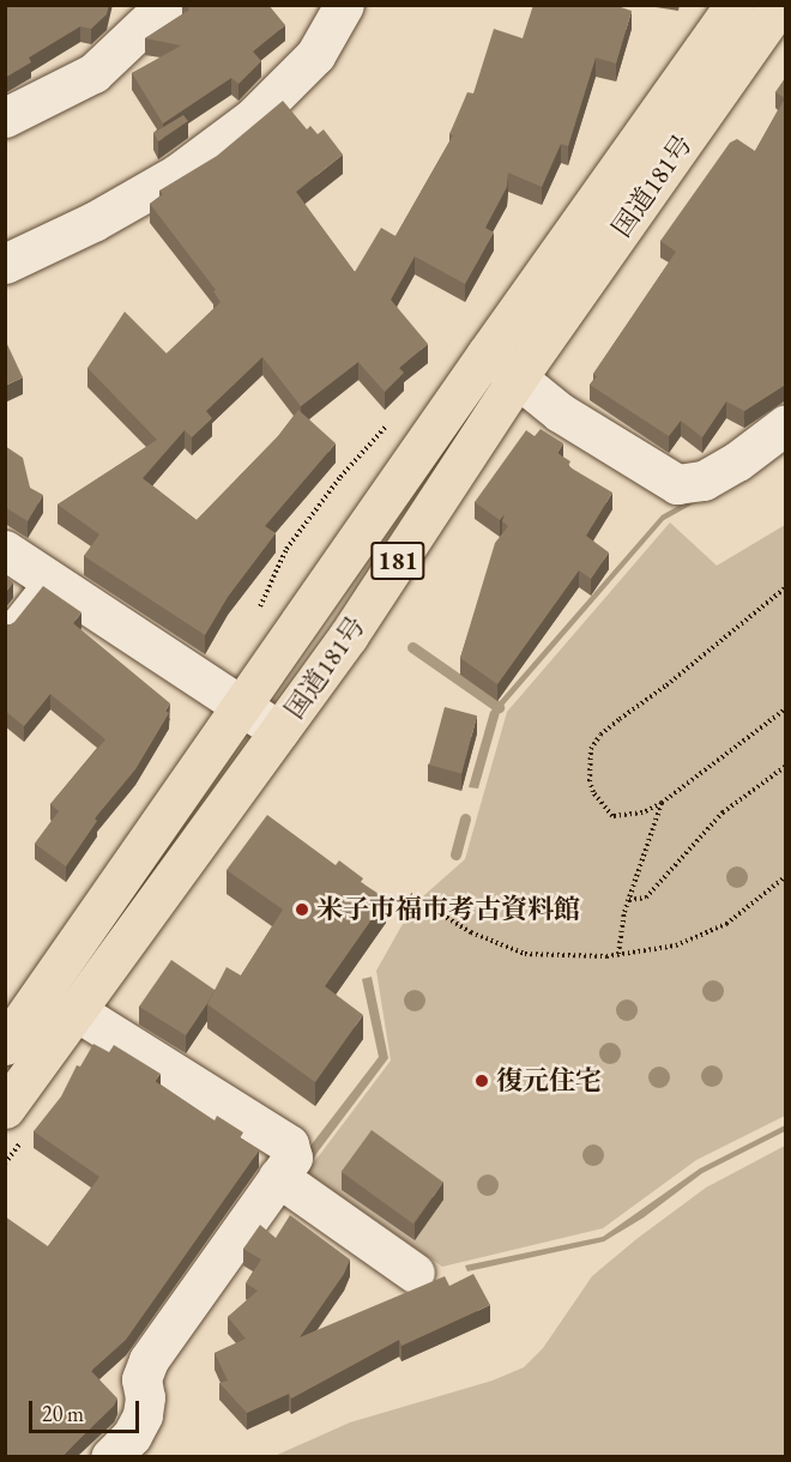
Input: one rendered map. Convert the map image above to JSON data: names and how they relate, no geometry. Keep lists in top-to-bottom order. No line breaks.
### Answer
{"streets":{"highway":["国道181号","181"]},"places":["米子市福市考古資料館","復元住宅"],"scale_bar":"20 m"}
